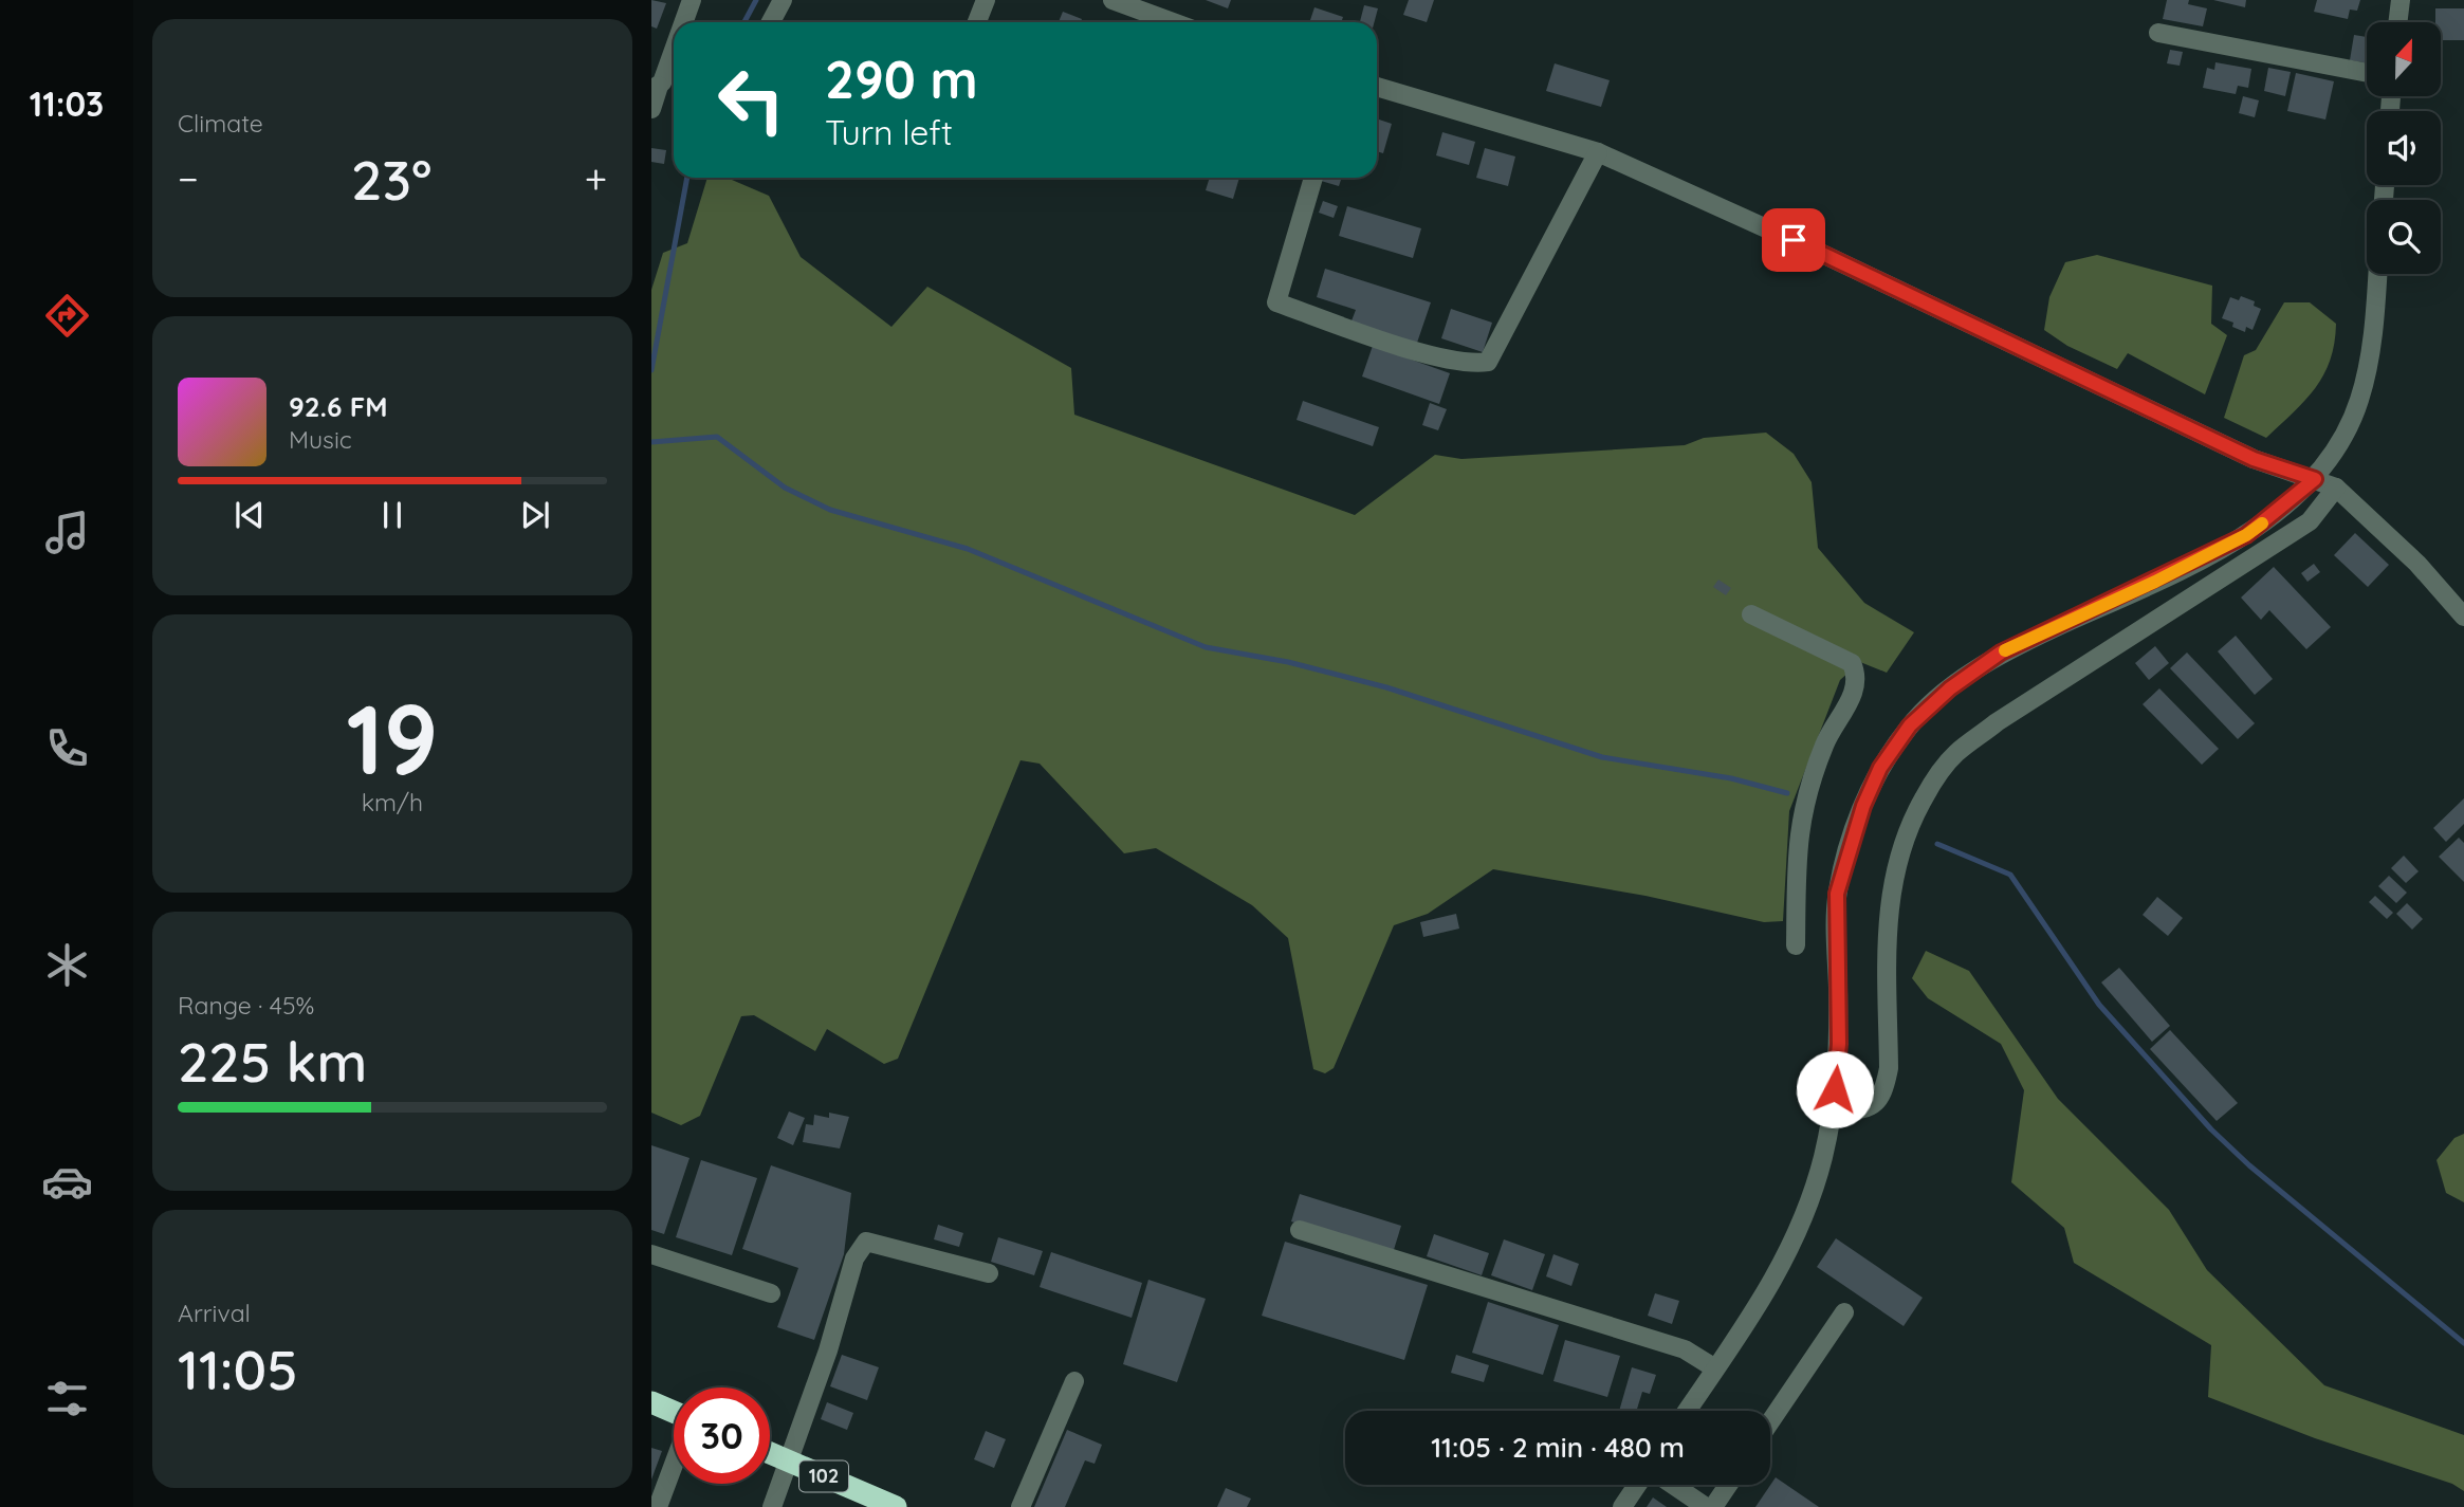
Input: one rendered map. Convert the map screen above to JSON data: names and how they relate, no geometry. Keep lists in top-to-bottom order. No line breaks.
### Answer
{"streets":{"highway":["102"]},"north":"top","page":{"tabs":"11:03","tile":["Climate",["19","km/h"],["Range · 45%","225 km"],["Arrival","11:05"]],"turn":["290 m","Turn left"],"heat":["−","23°","+"],"song":["92.6 FM","Music"],"limit":"30","trip":"11:05 · 2 min · 480 m"}}
